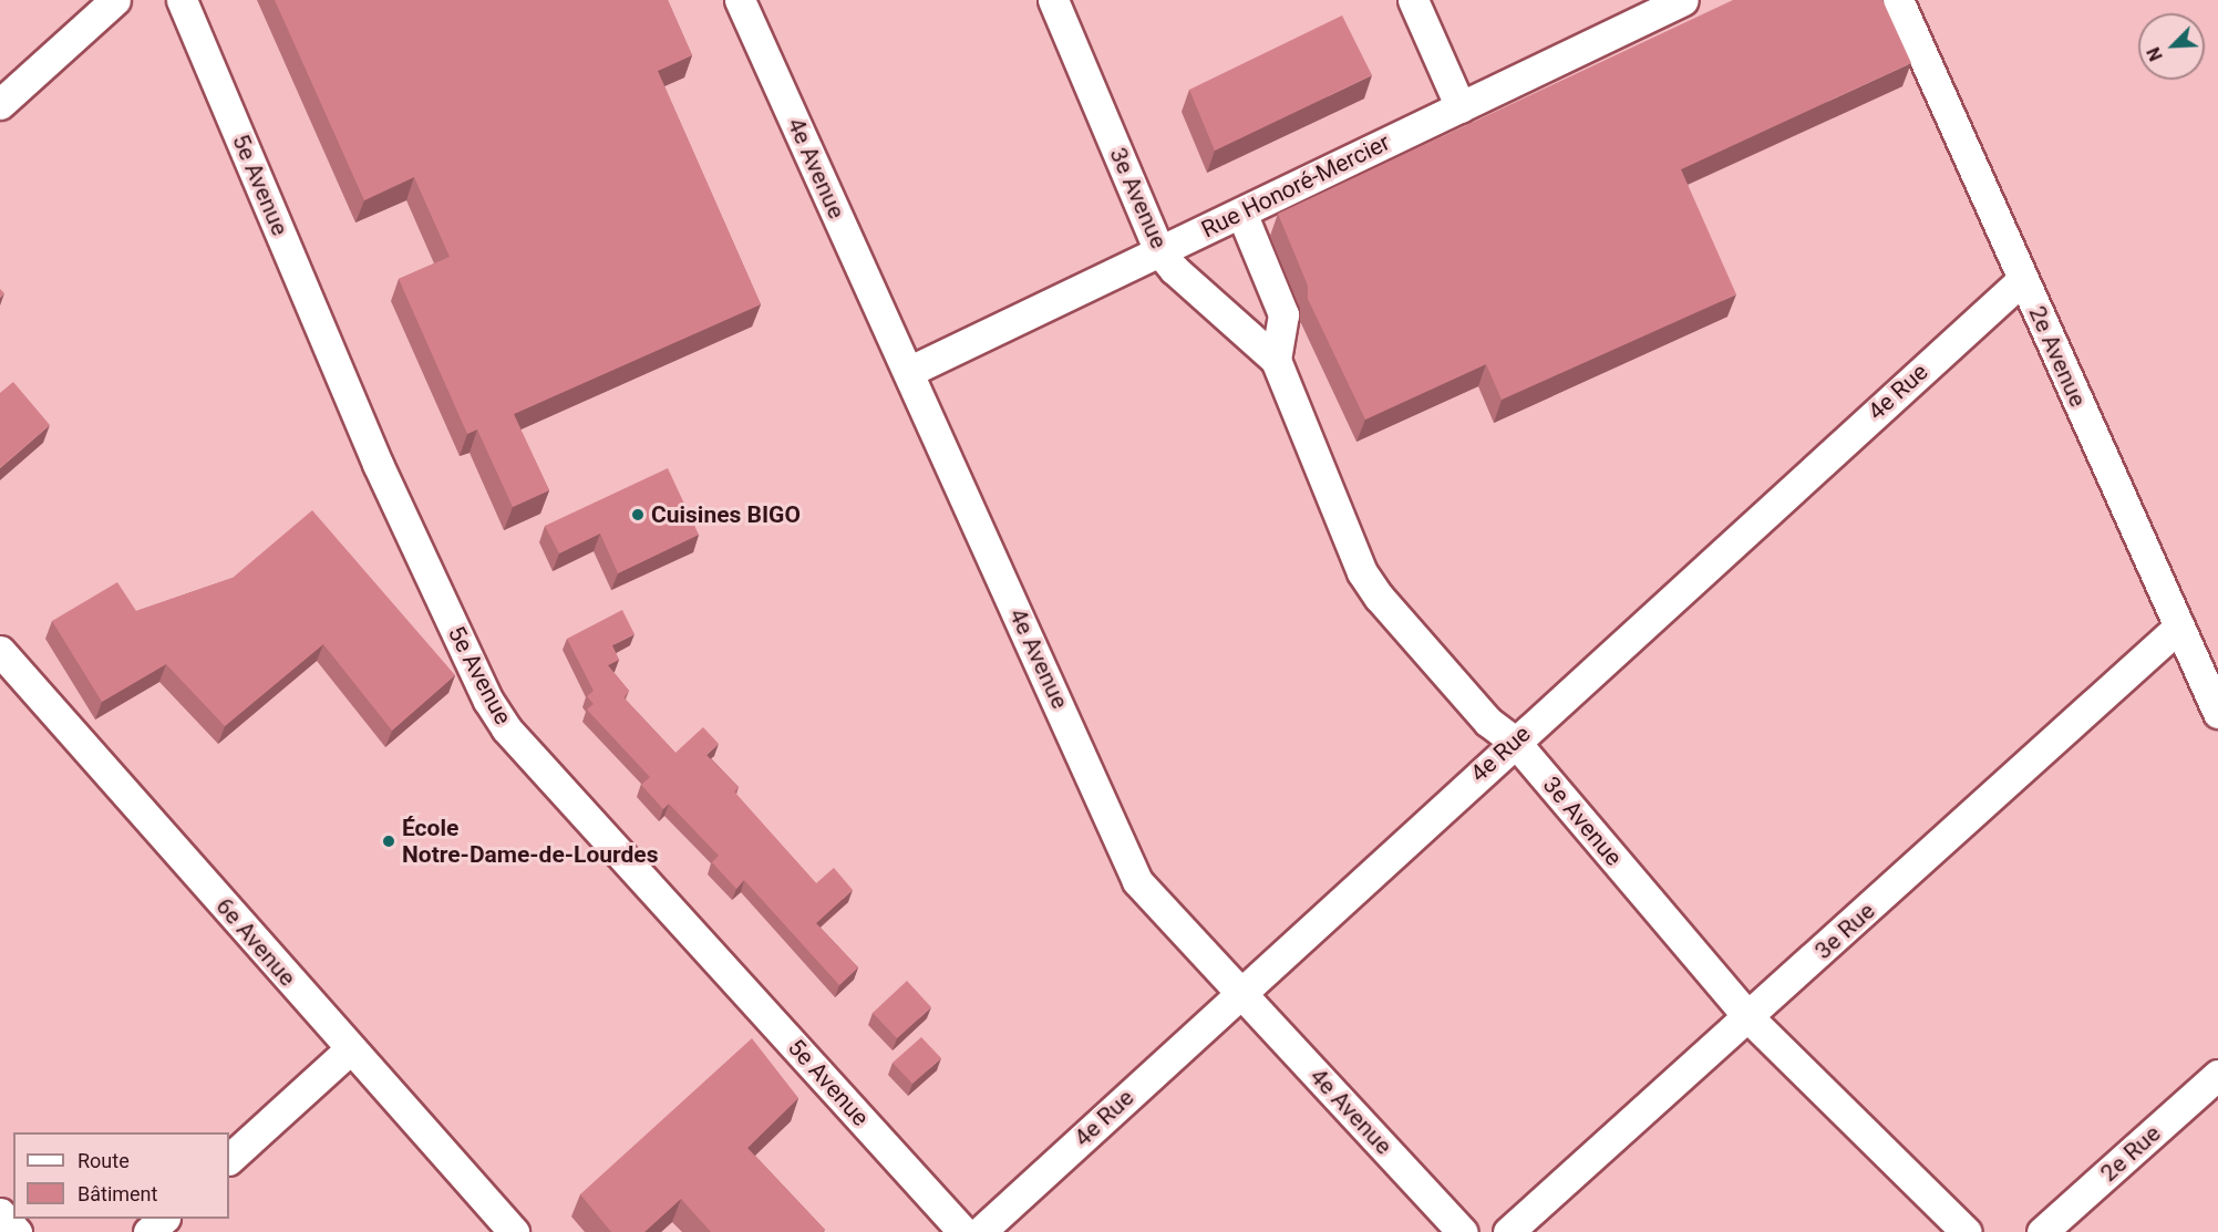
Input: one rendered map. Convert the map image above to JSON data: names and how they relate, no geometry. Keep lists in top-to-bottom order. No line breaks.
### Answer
{"streets":{"street":["4e Avenue","5e Avenue","Rue Honoré-Mercier","3e Avenue","2e Avenue","4e Rue","3e Rue","6e Avenue","2e Rue"]},"crossings":[["4e Avenue","Rue Honoré-Mercier"],["4e Avenue","4e Rue"],["Rue Honoré-Mercier","3e Avenue"],["3e Avenue","4e Rue"],["3e Avenue","3e Rue"],["2e Avenue","4e Rue"],["2e Avenue","3e Rue"]],"places":["Cuisines BIGO","École Notre-Dame-de-Lourdes"],"legend":["Route","Bâtiment"],"north":"bottom left"}
